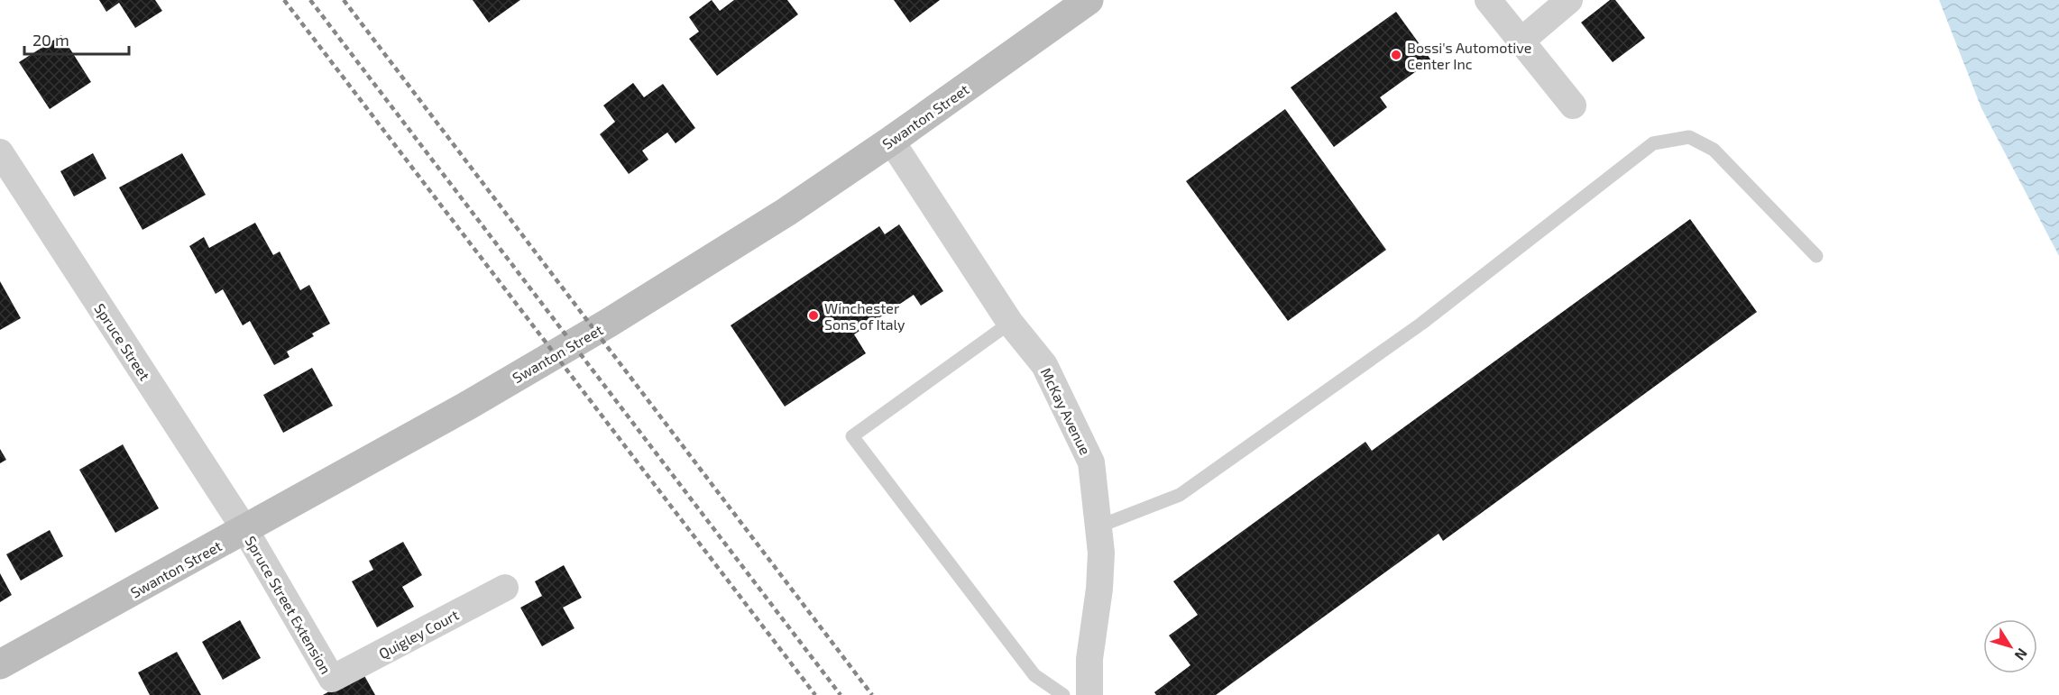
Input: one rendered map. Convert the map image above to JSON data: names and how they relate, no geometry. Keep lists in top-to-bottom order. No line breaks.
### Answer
{"streets":{"street":["Swanton Street","Spruce Street","McKay Avenue","Spruce Street Extension","Quigley Court"]},"crossings":[["Swanton Street","Spruce Street"],["Swanton Street","McKay Avenue"],["Swanton Street","Spruce Street Extension"],["Spruce Street","Spruce Street Extension"],["Spruce Street Extension","Quigley Court"]],"places":["Bossi's Automotive Center Inc","Winchester Sons of Italy"],"scale_bar":"20 m","north":"bottom right"}
